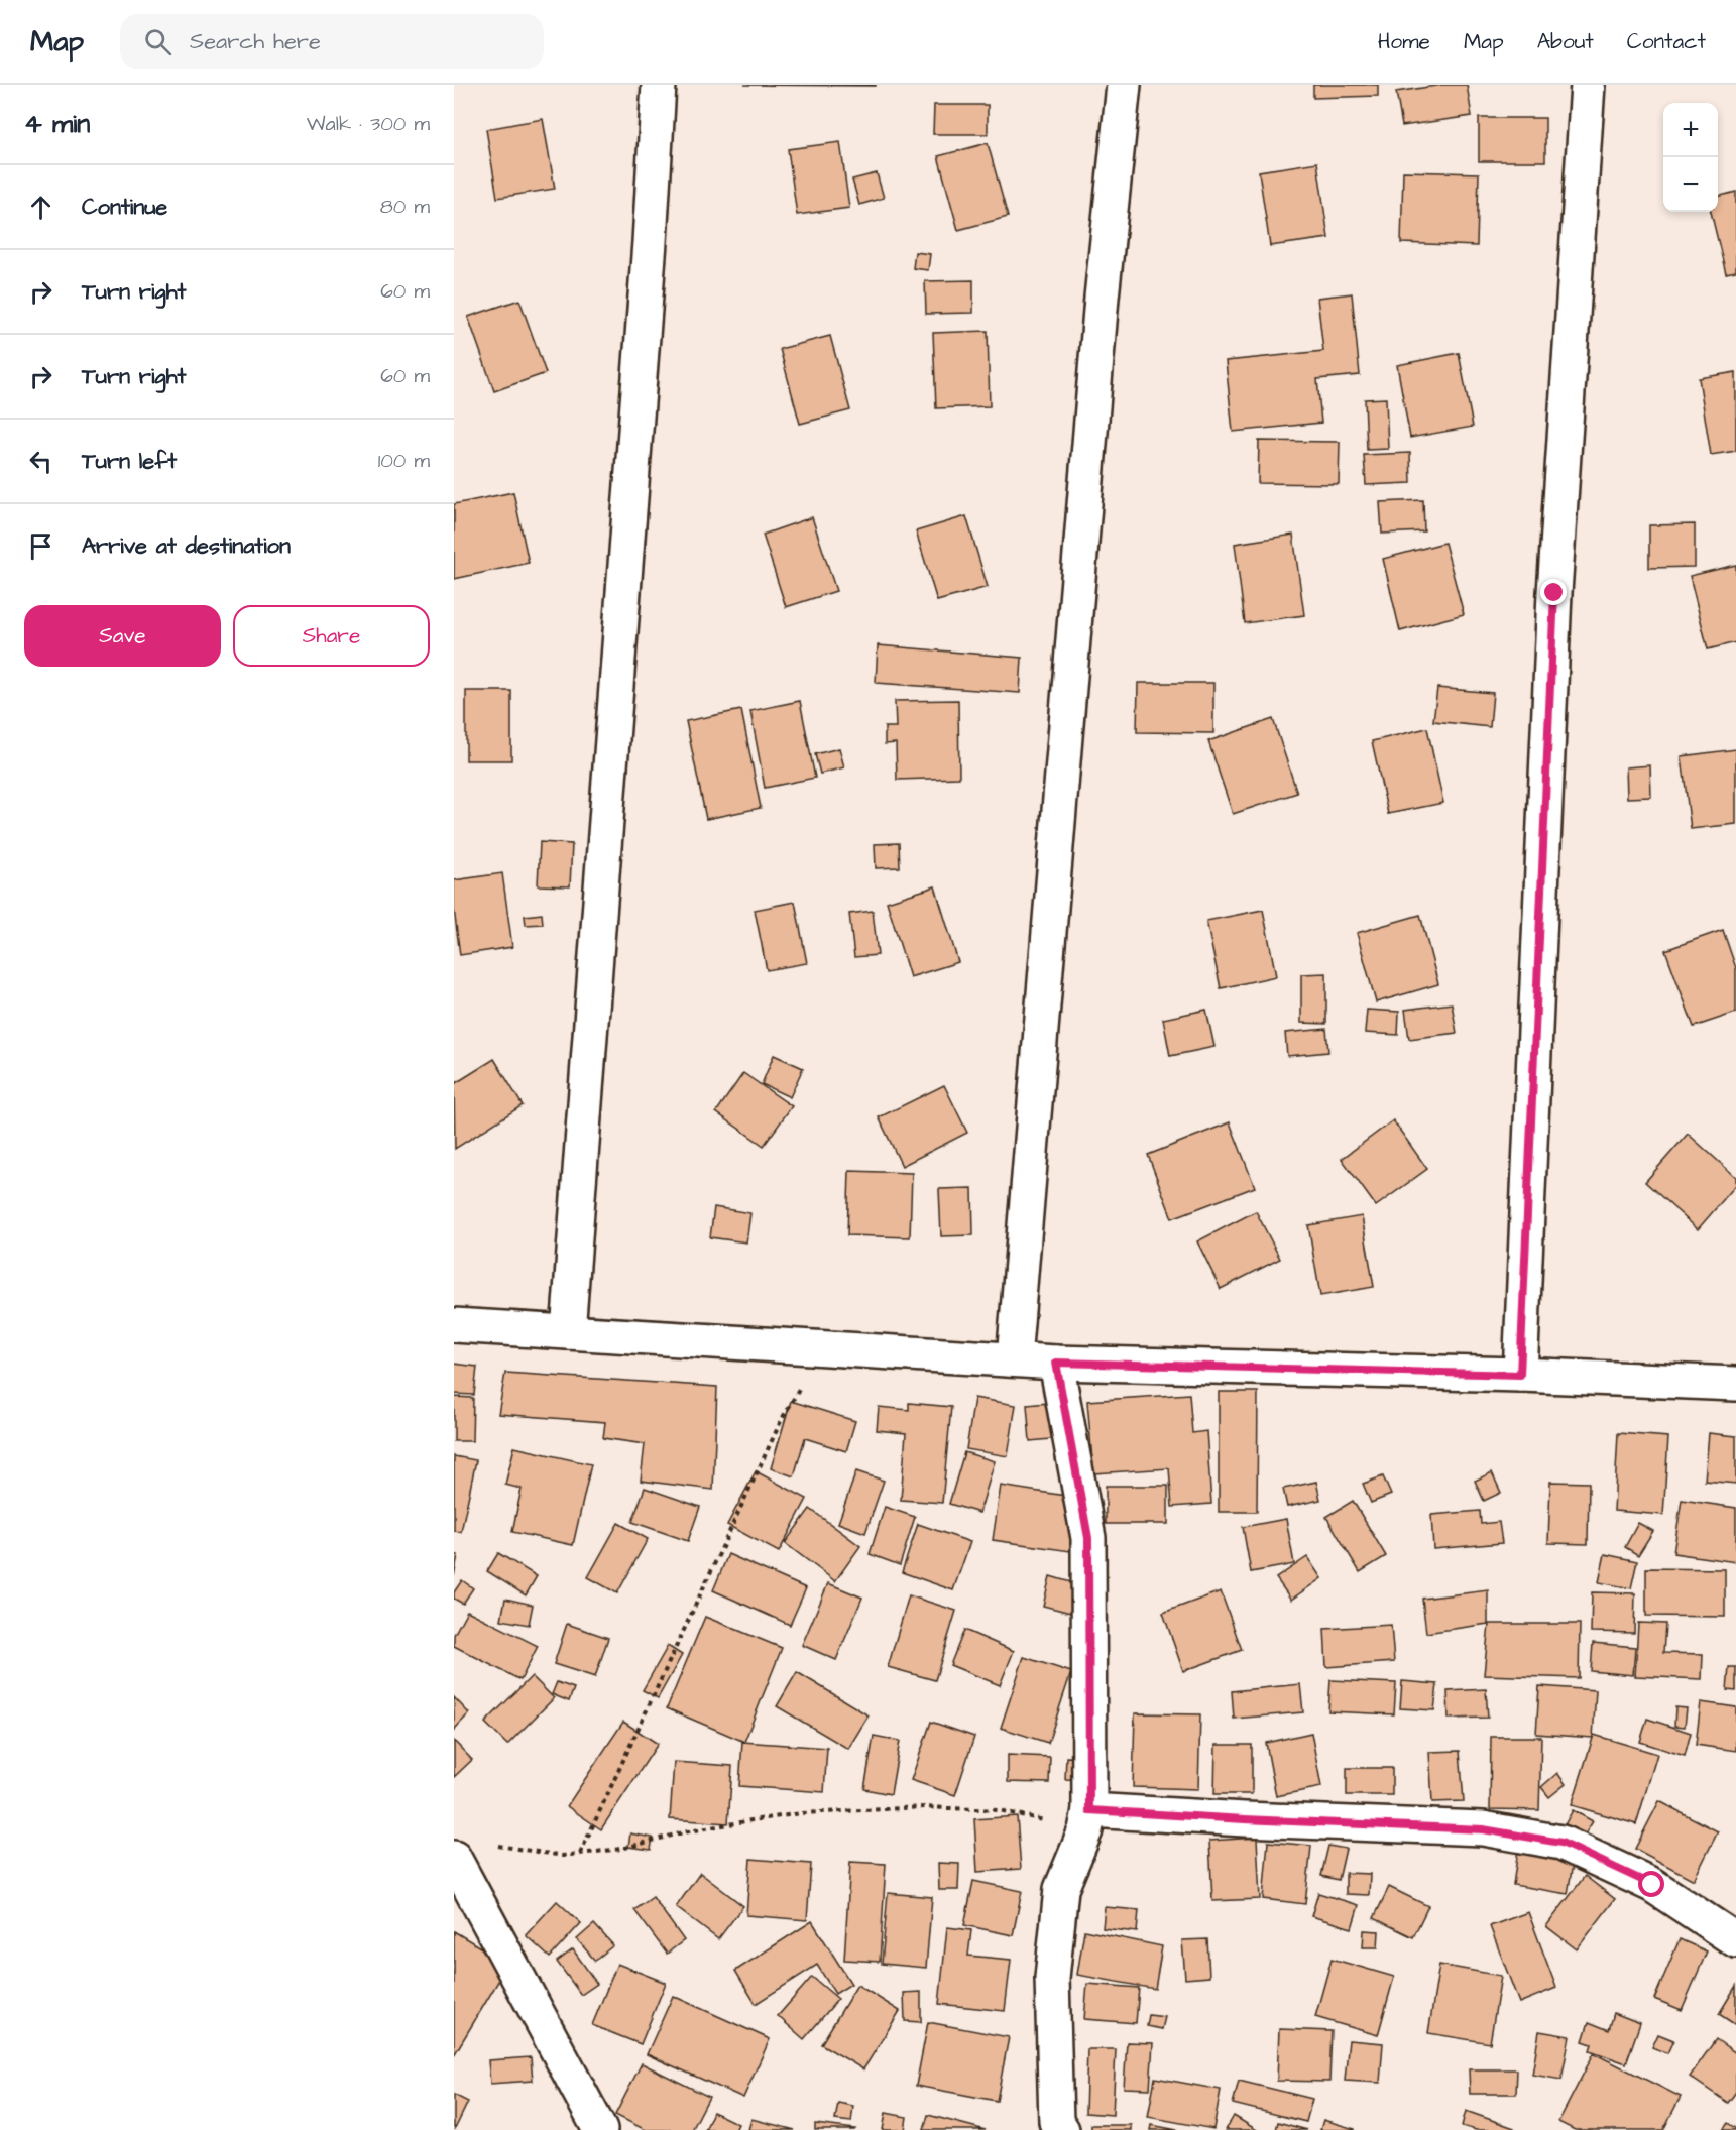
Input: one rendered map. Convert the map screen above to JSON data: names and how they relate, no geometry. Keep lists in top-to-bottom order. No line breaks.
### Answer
{"page":{"header":"Map","search":"Search here","nav":["Home","Map","About","Contact"],"heading":["4 min","Walk · 300 m"],"map_buttons":["+","−"],"list":[["Continue","80 m"],["Turn right","60 m"],["Turn right","60 m"],["Turn left","100 m"],"Arrive at destination"],"buttons":["Save","Share"]}}
